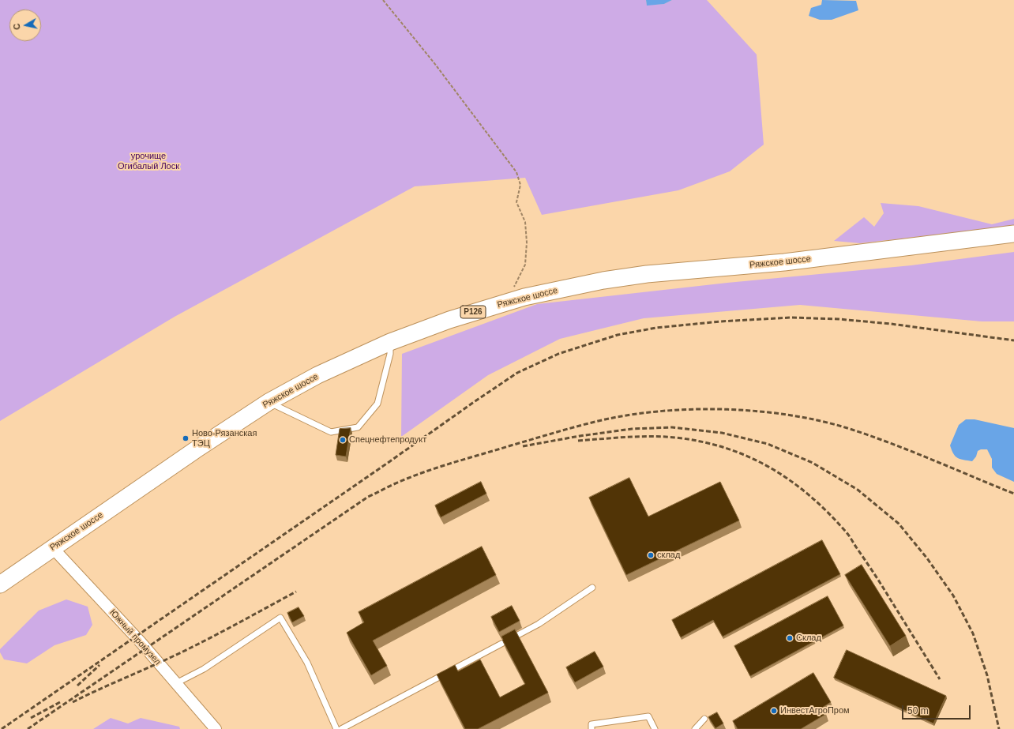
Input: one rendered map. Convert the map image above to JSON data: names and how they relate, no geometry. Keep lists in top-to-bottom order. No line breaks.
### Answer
{"streets":{"main road":["Ряжское шоссе","Р126"],"street":["Южный промузел"]},"crossings":[["Ряжское шоссе","Южный промузел"]],"parks":["урочище Огибалый Лоск"],"places":["Ново-Рязанская ТЭЦ","Спецнефтепродукт","склад","Склад","ИнвестАгроПром"],"scale_bar":"50 m","north":"left"}
